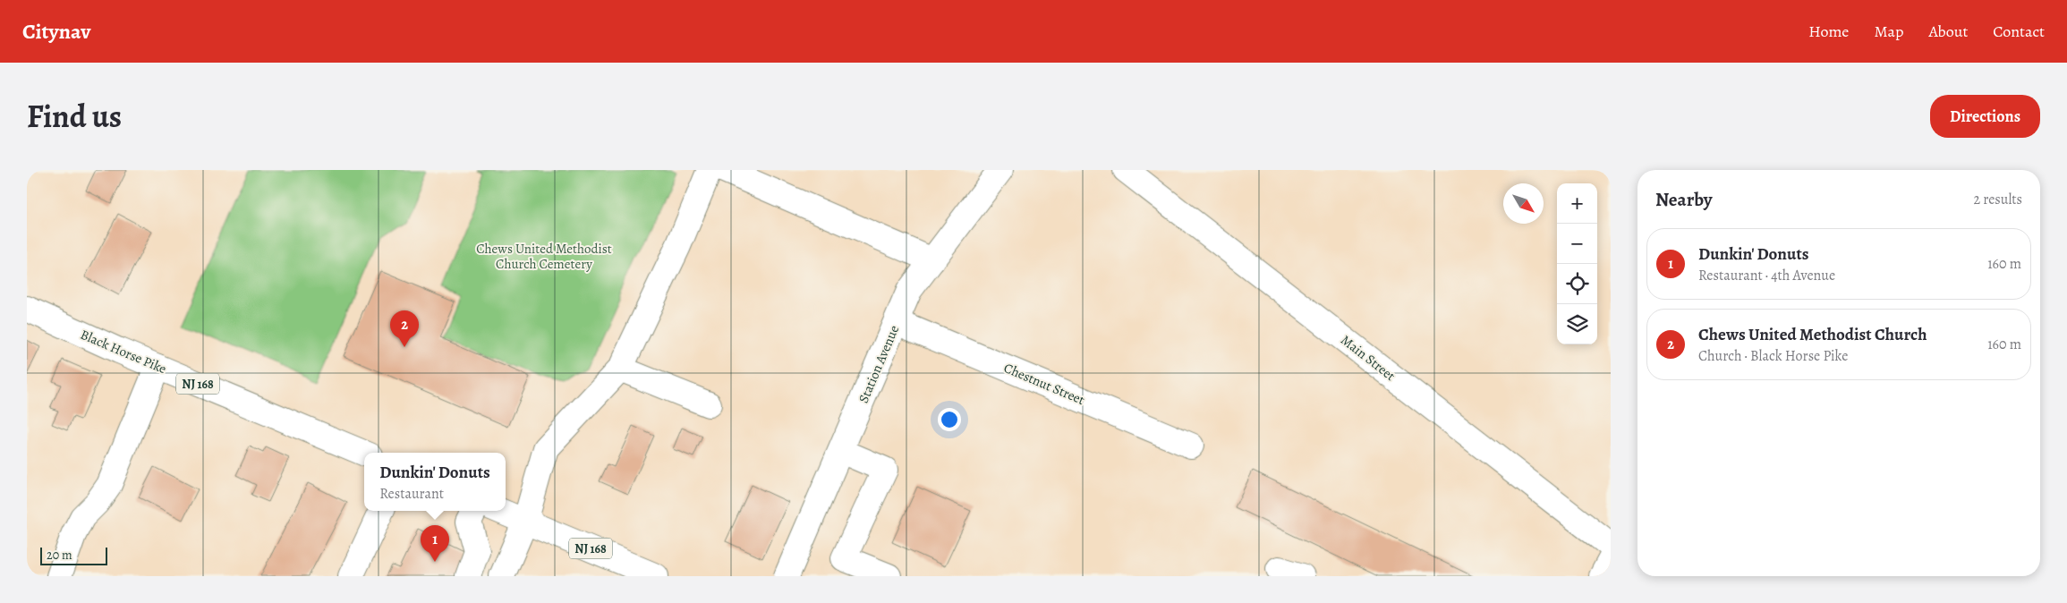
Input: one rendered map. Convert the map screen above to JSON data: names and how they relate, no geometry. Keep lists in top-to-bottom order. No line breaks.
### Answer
{"streets":{"street":["Black Horse Pike","Main Street","Station Avenue","NJ 168","Chestnut Street"]},"crossings":[["Station Avenue","Chestnut Street"]],"parks":["Chews United Methodist Church Cemetery"],"scale_bar":"20 m","north":"bottom right","page":{"header":"Citynav","nav":["Home","Map","About","Contact"],"title":"Find us","buttons":"Directions","heading":["Nearby","2 results"],"map_buttons":["+","−"],"list":[{"mark":"1","name":"Dunkin' Donuts","note":"Restaurant · 4th Avenue","value":"160 m"},{"mark":"2","name":"Chews United Methodist Church","note":"Church · Black Horse Pike","value":"160 m"}],"pins":["2","1"],"popup":["Dunkin' Donuts","Restaurant"],"scale":"20 m"}}
